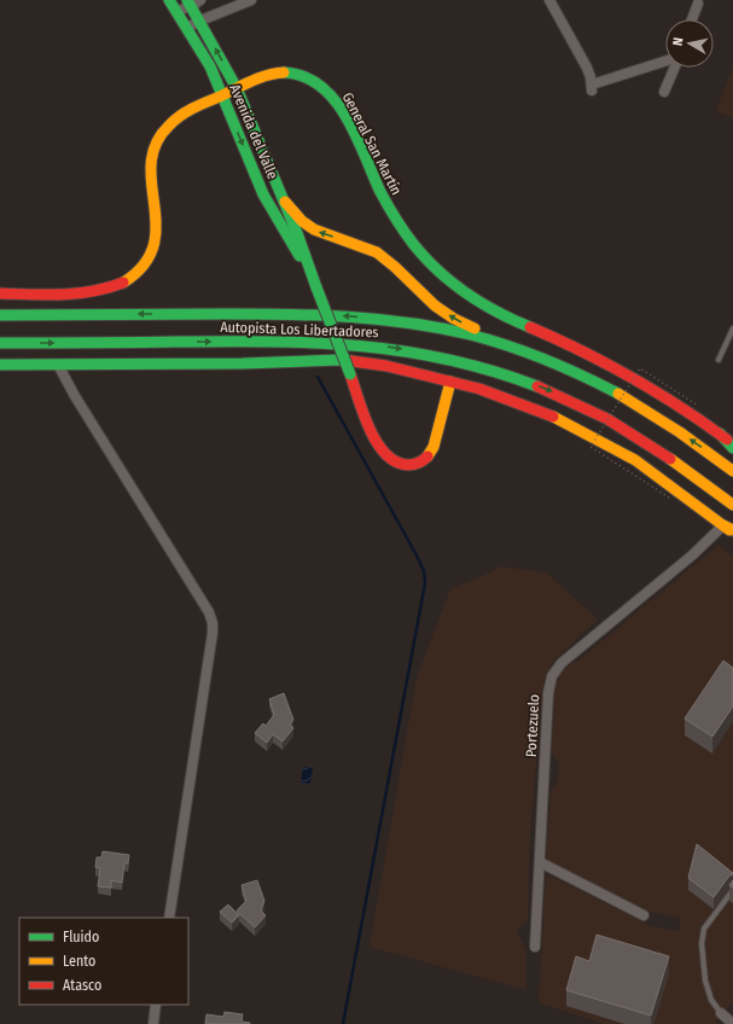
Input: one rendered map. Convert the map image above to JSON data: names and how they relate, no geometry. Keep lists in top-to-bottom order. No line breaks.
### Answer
{"streets":{"main road":["Avenida del Valle","General San Martín","Autopista Los Libertadores"],"street":["Portezuelo"]},"crossings":[["Avenida del Valle","General San Martín"]],"legend":["Fluido","Lento","Atasco"],"north":"left"}
